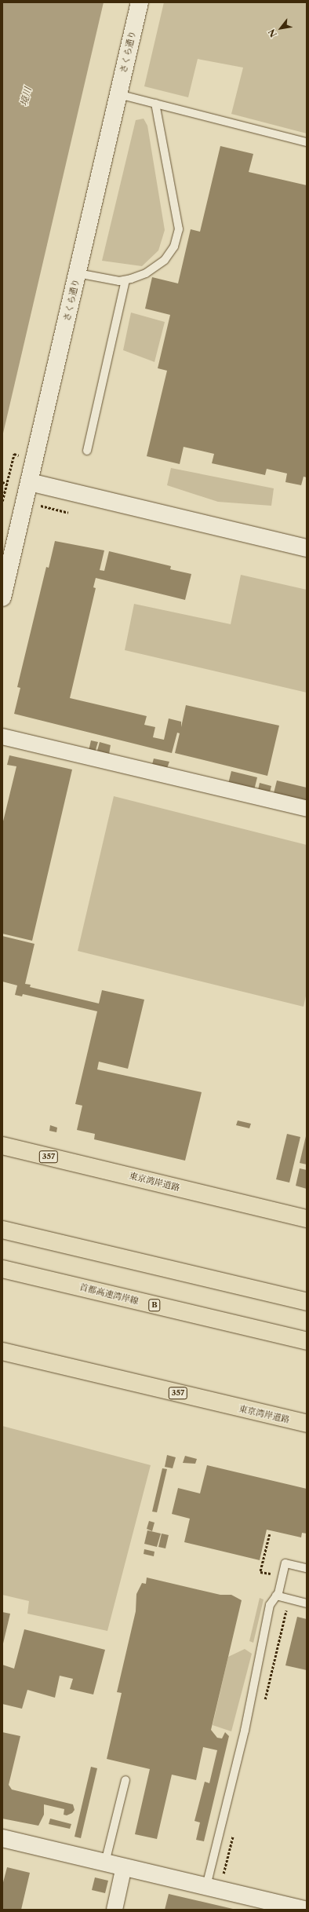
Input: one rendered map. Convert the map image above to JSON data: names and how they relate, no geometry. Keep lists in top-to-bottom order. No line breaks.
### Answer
{"streets":{"highway":["357","東京湾岸道路","首都高速湾岸線","B"],"street":["さくら通り"]},"water":["境川"],"north":"bottom left"}
